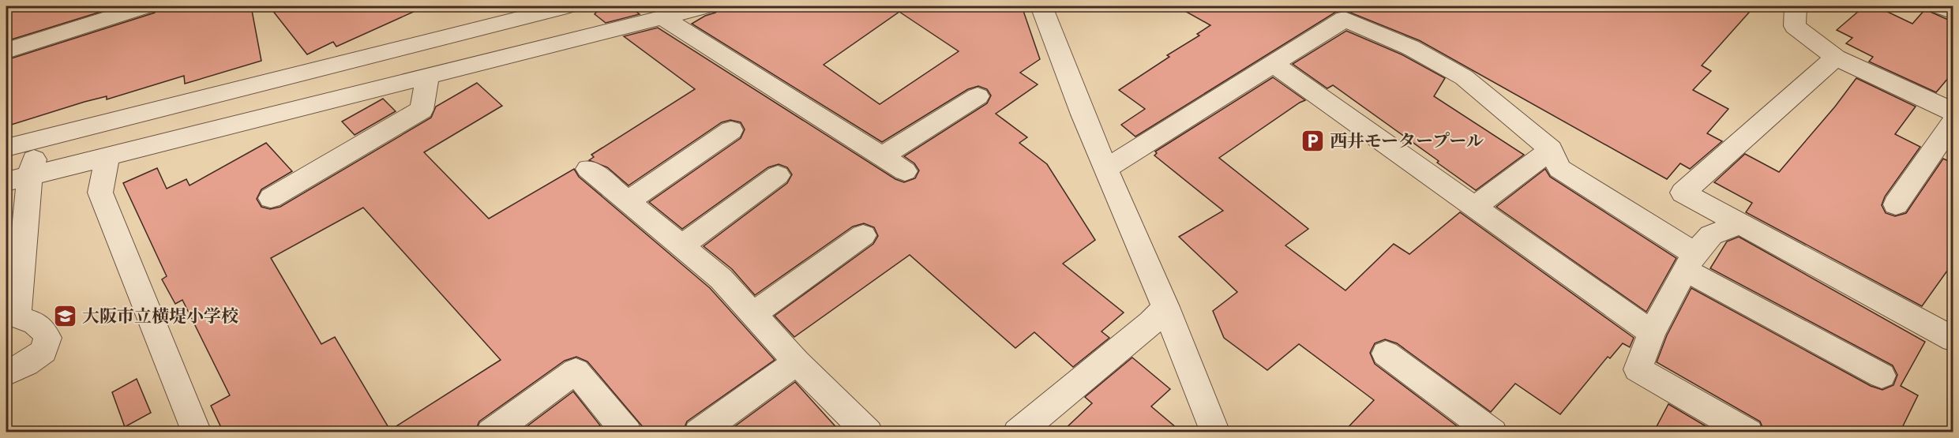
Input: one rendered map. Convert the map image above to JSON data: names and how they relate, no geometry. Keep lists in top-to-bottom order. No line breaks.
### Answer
{"places":{"parking":["西井モータープール"],"school or university":["大阪市立横堤小学校"]}}
